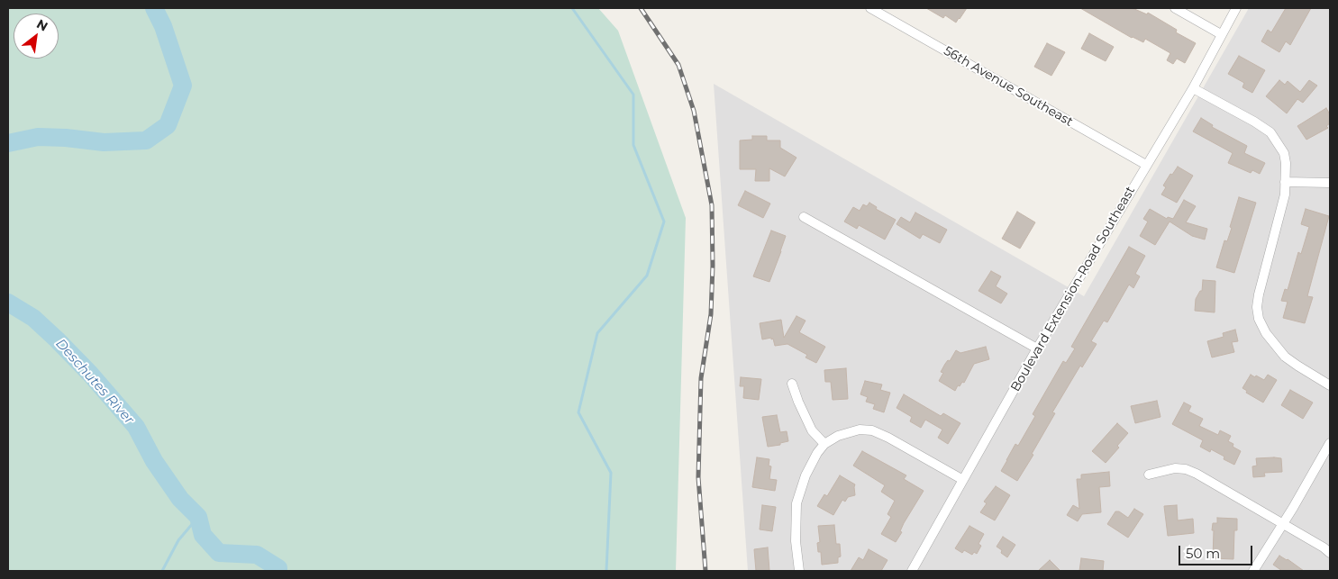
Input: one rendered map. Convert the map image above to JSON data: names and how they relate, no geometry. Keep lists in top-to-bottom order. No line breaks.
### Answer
{"streets":{"street":["56th Avenue Southeast","Boulevard Extension-Road Southeast"]},"crossings":[["56th Avenue Southeast","Boulevard Extension-Road Southeast"]],"water":["Deschutes River"],"scale_bar":"50 m","north":"top right"}
